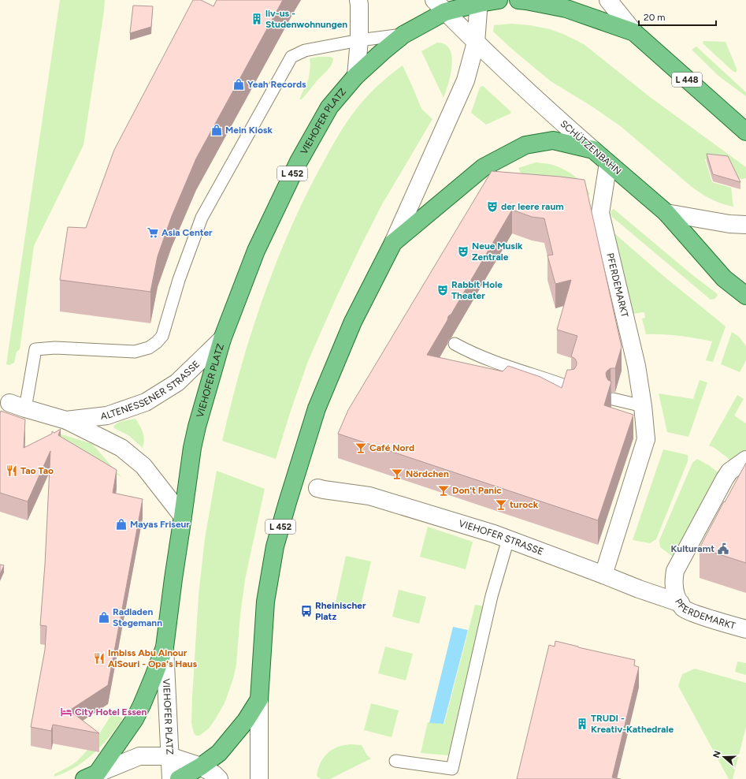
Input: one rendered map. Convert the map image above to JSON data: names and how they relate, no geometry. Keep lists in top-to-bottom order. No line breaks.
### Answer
{"streets":{"main road":["L 448","VIEHOFER PLATZ","SCHÜTZENBAHN","L 452"],"street":["PFERDEMARKT","ALTENESSENER STRASSE","VIEHOFER STRASSE"]},"crossings":[["VIEHOFER PLATZ","SCHÜTZENBAHN"],["VIEHOFER PLATZ","ALTENESSENER STRASSE"],["SCHÜTZENBAHN","L 452"],["SCHÜTZENBAHN","PFERDEMARKT"],["PFERDEMARKT","VIEHOFER STRASSE"]],"places":{"building":["liv-us - Studenwohnungen","TRUDI - Kreativ-Kathedrale"],"shop":["Yeah Records","Mein Kiosk","Mayas Friseur","Radladen Stegemann"],"theatre":["der leere raum","Neue Musik Zentrale","Rabbit Hole Theater"],"supermarket":["Asia Center"],"bar":["Café Nord","Nördchen","Don't Panic","turock"],"restaurant":["Tao Tao","Imbiss Abu Alnour AlSouri - Opa's Haus"],"public building":["Kulturamt"],"bus stop":["Rheinischer Platz"],"hotel":["City Hotel Essen"]},"scale_bar":"20 m","north":"left"}
